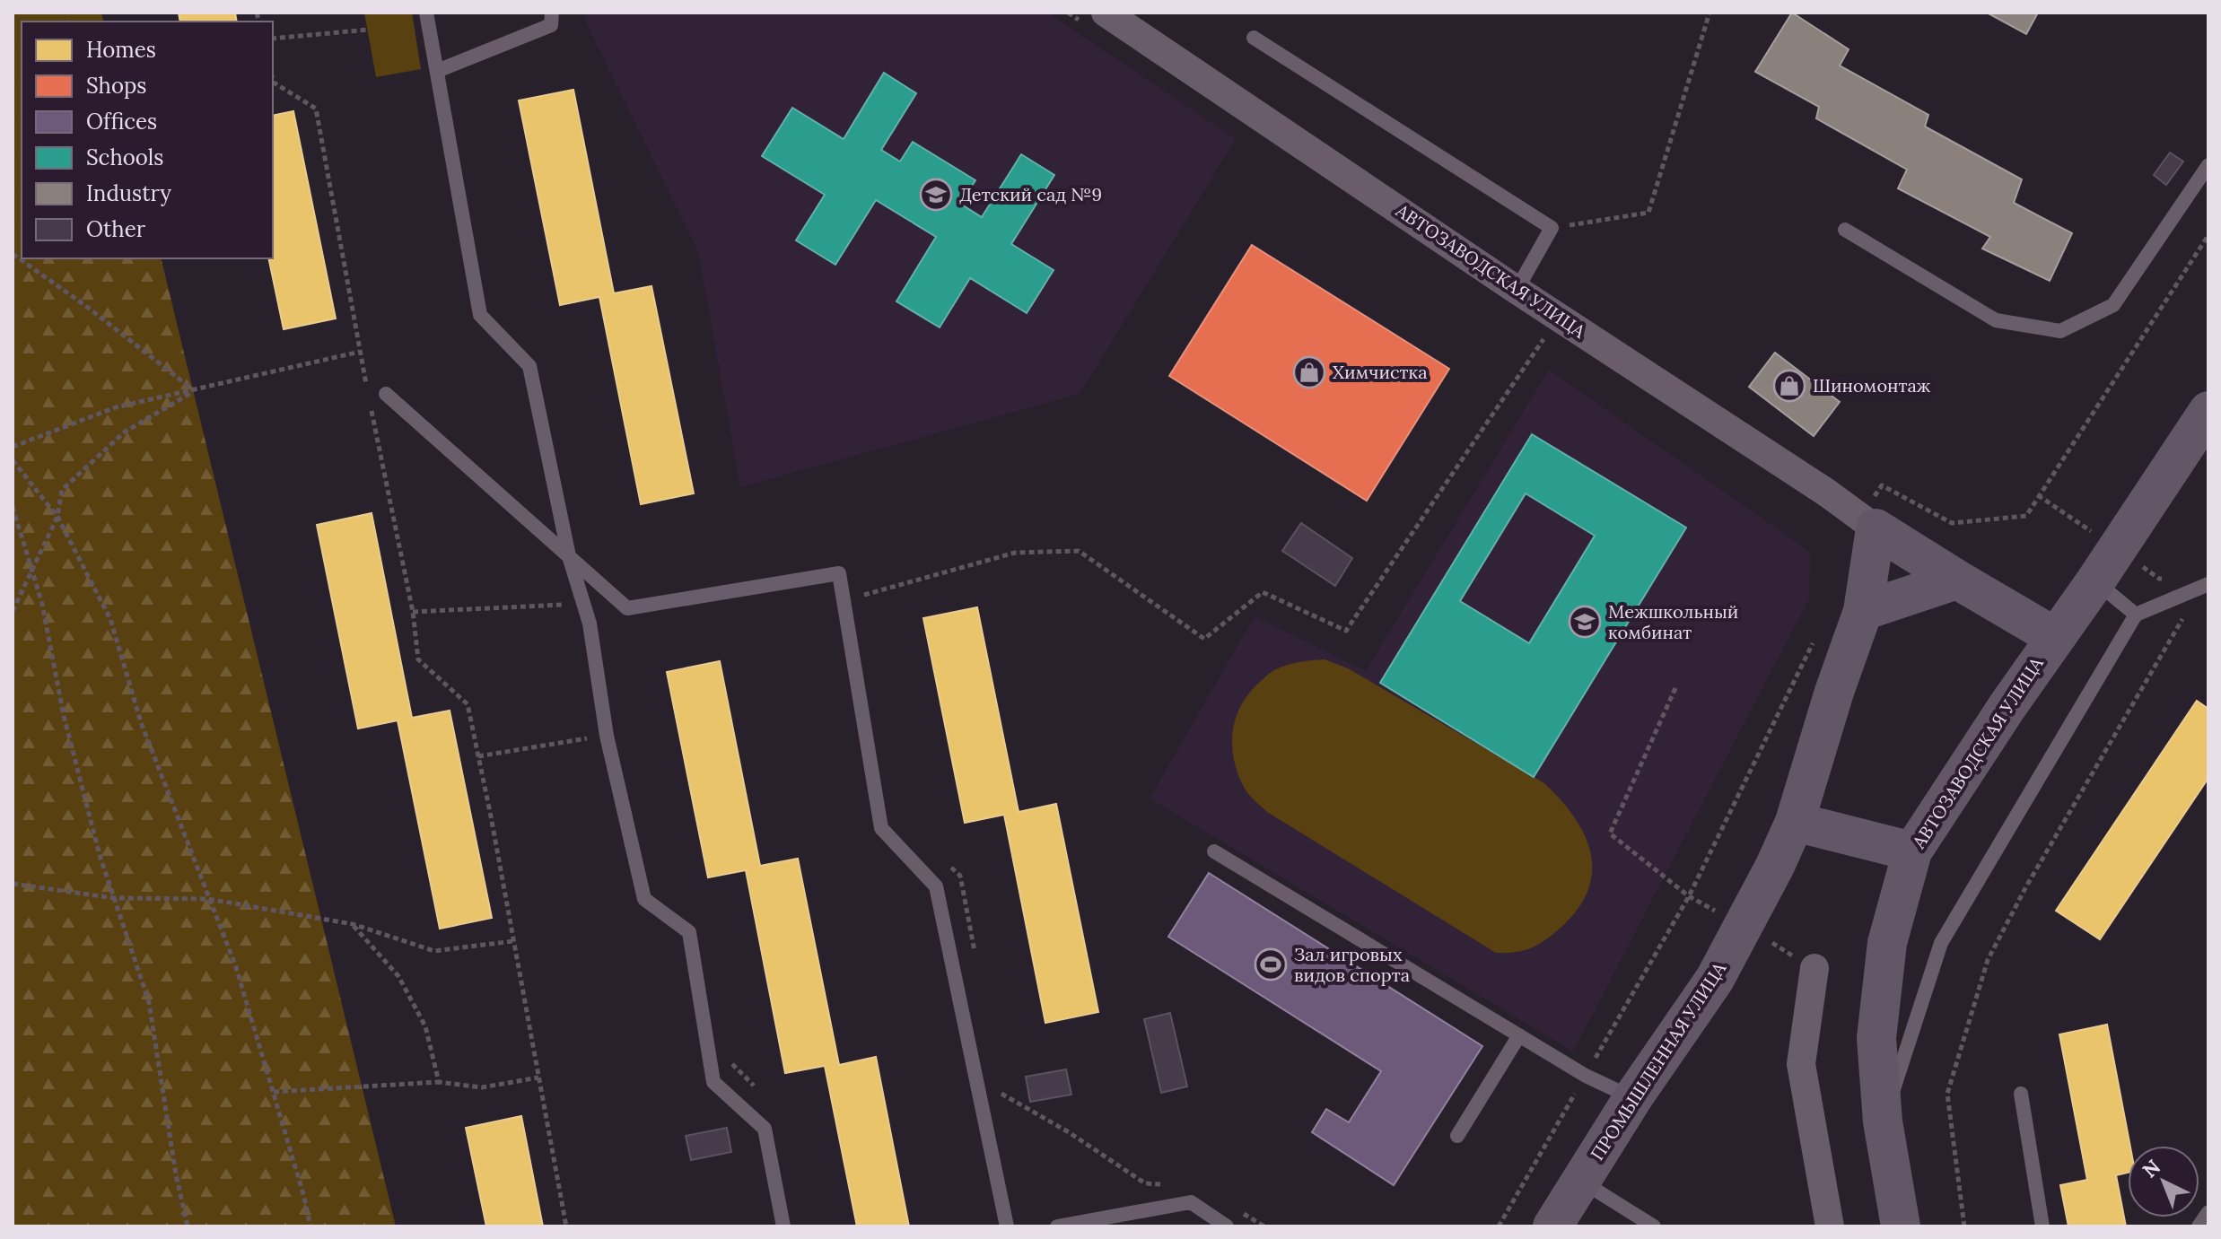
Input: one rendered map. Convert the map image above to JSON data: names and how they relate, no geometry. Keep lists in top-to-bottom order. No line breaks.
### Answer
{"streets":{"street":["АВТОЗАВОДСКАЯ УЛИЦА","ПРОМЫШЛЕННАЯ УЛИЦА"]},"crossings":[["АВТОЗАВОДСКАЯ УЛИЦА","ПРОМЫШЛЕННАЯ УЛИЦА"]],"places":{"school or university":["Детский сад №9","Межшкольный комбинат"],"shop":["Химчистка","Шиномонтаж"],"sports":["Зал игровых видов спорта"]},"legend":["Homes","Shops","Offices","Schools","Industry","Other"],"north":"top left"}
